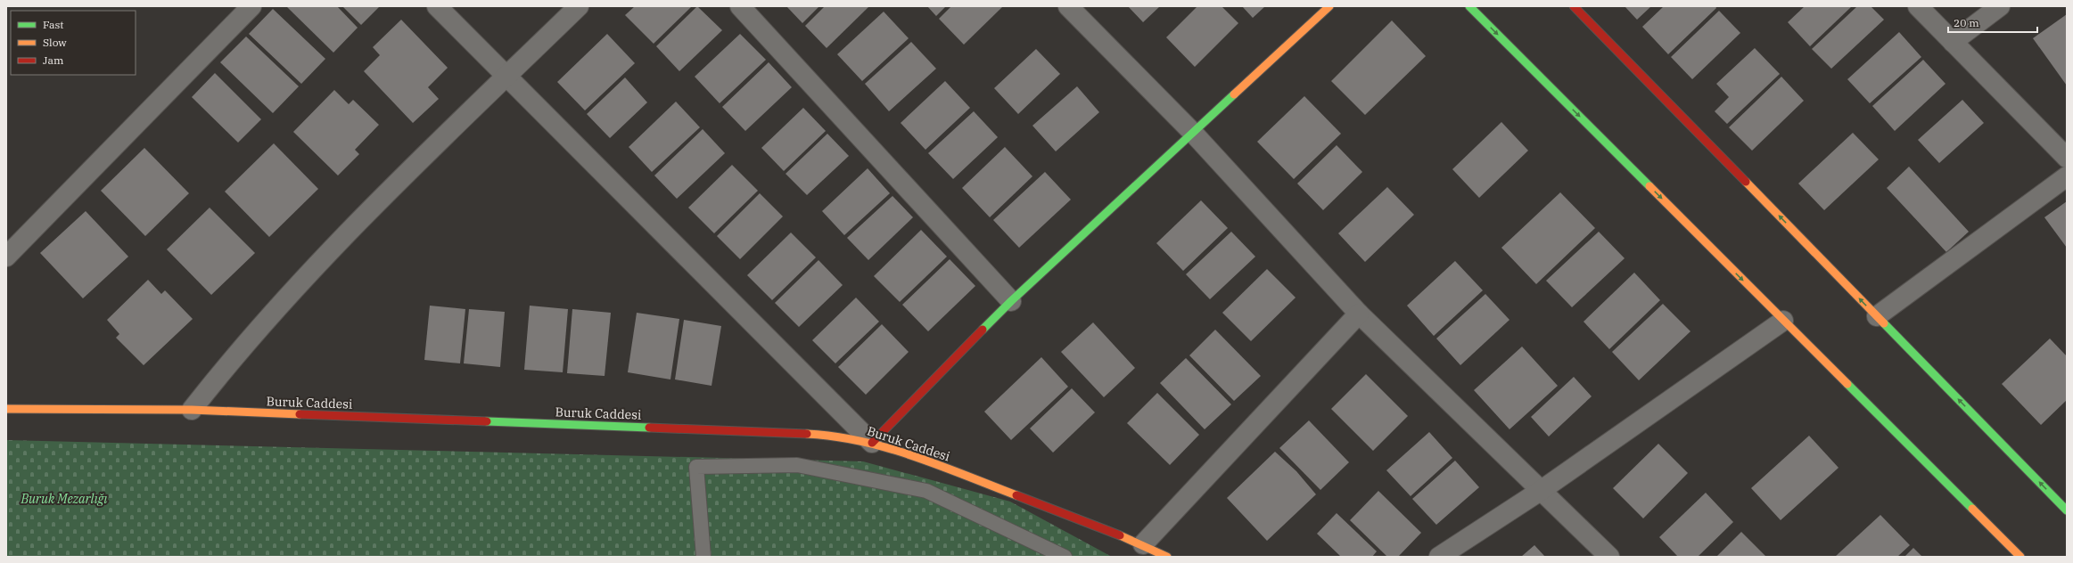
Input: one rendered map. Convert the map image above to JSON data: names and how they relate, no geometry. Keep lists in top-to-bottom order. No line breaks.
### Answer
{"streets":{"main road":["Buruk Caddesi"]},"parks":["Buruk Mezarlığı"],"legend":["Fast","Slow","Jam"],"scale_bar":"20 m"}
